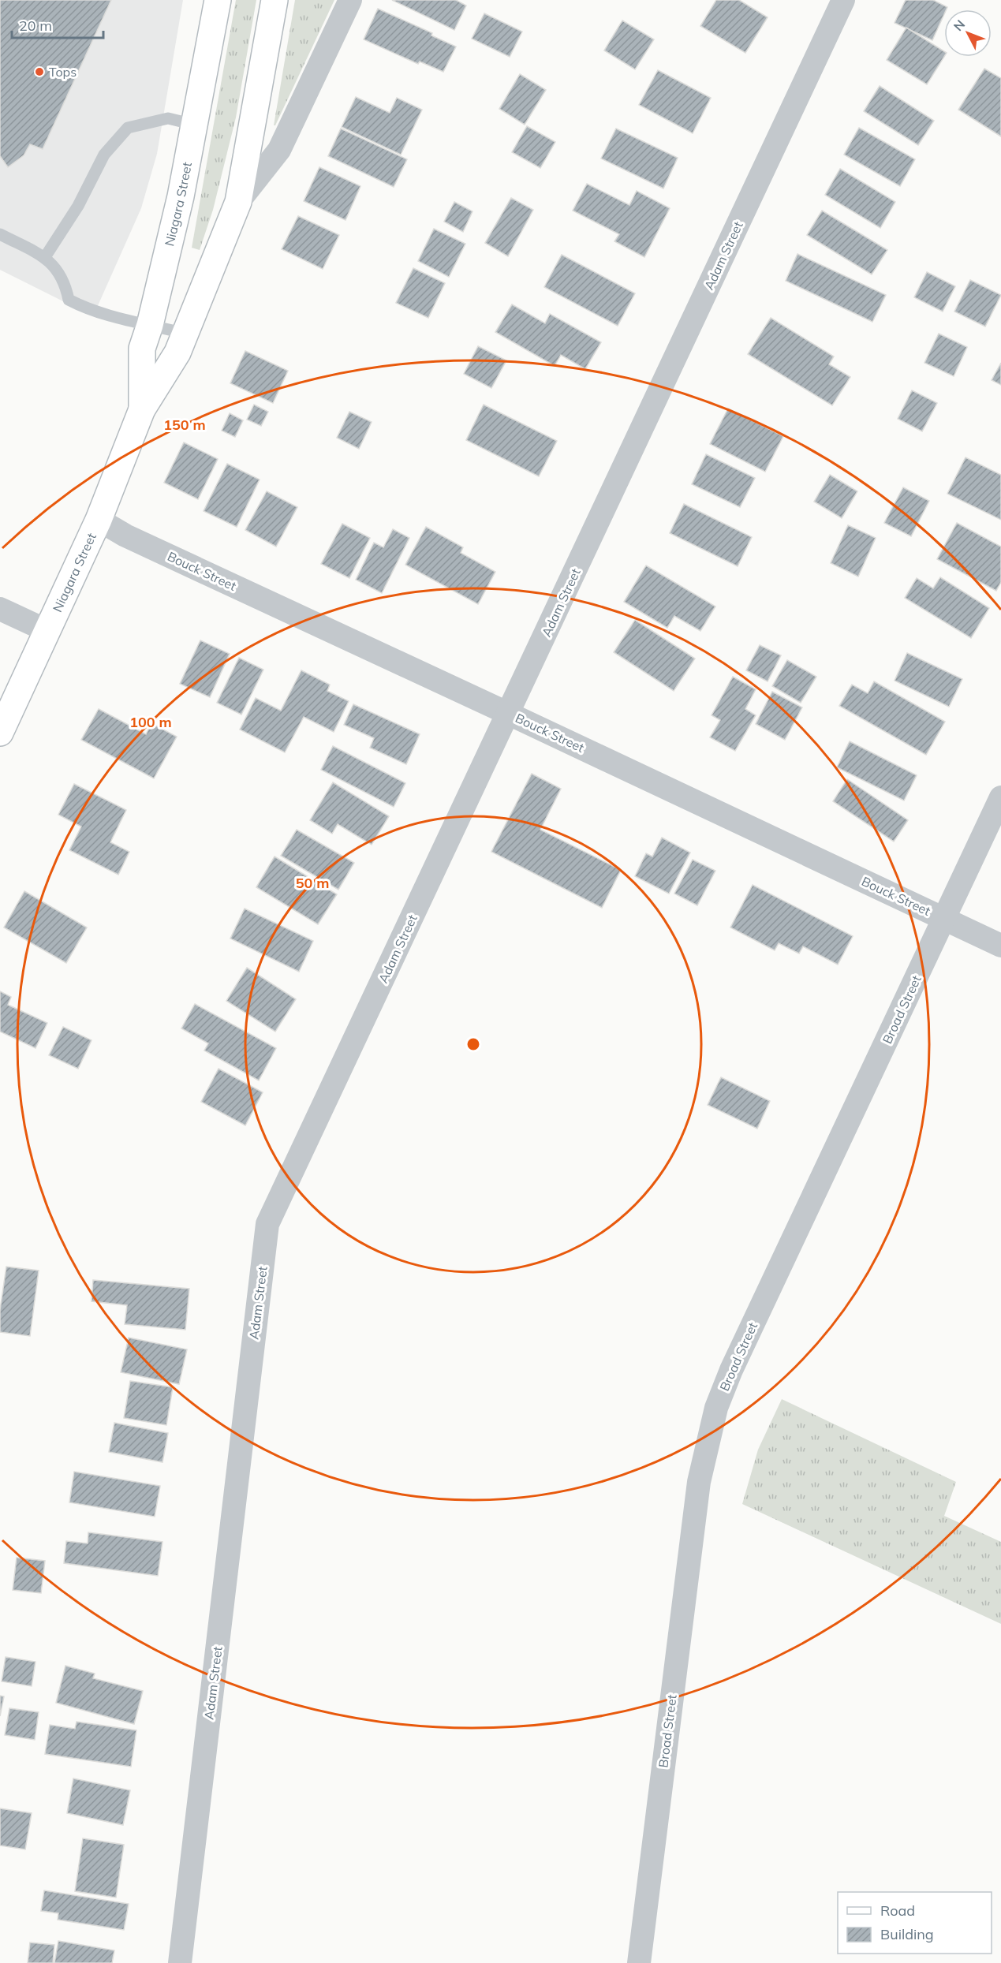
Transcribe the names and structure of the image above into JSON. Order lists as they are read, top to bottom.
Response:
{
  "streets": {
    "main road": ["Niagara Street"],
    "street": ["Adam Street", "Bouck Street", "Broad Street"]
  },
  "crossings": [
    ["Niagara Street", "Bouck Street"],
    ["Adam Street", "Bouck Street"],
    ["Bouck Street", "Broad Street"]
  ],
  "places": ["Tops"],
  "legend": ["Road", "Building"],
  "scale_bar": "20 m",
  "north": "top left",
  "rings": ["150 m", "100 m", "50 m"]
}
